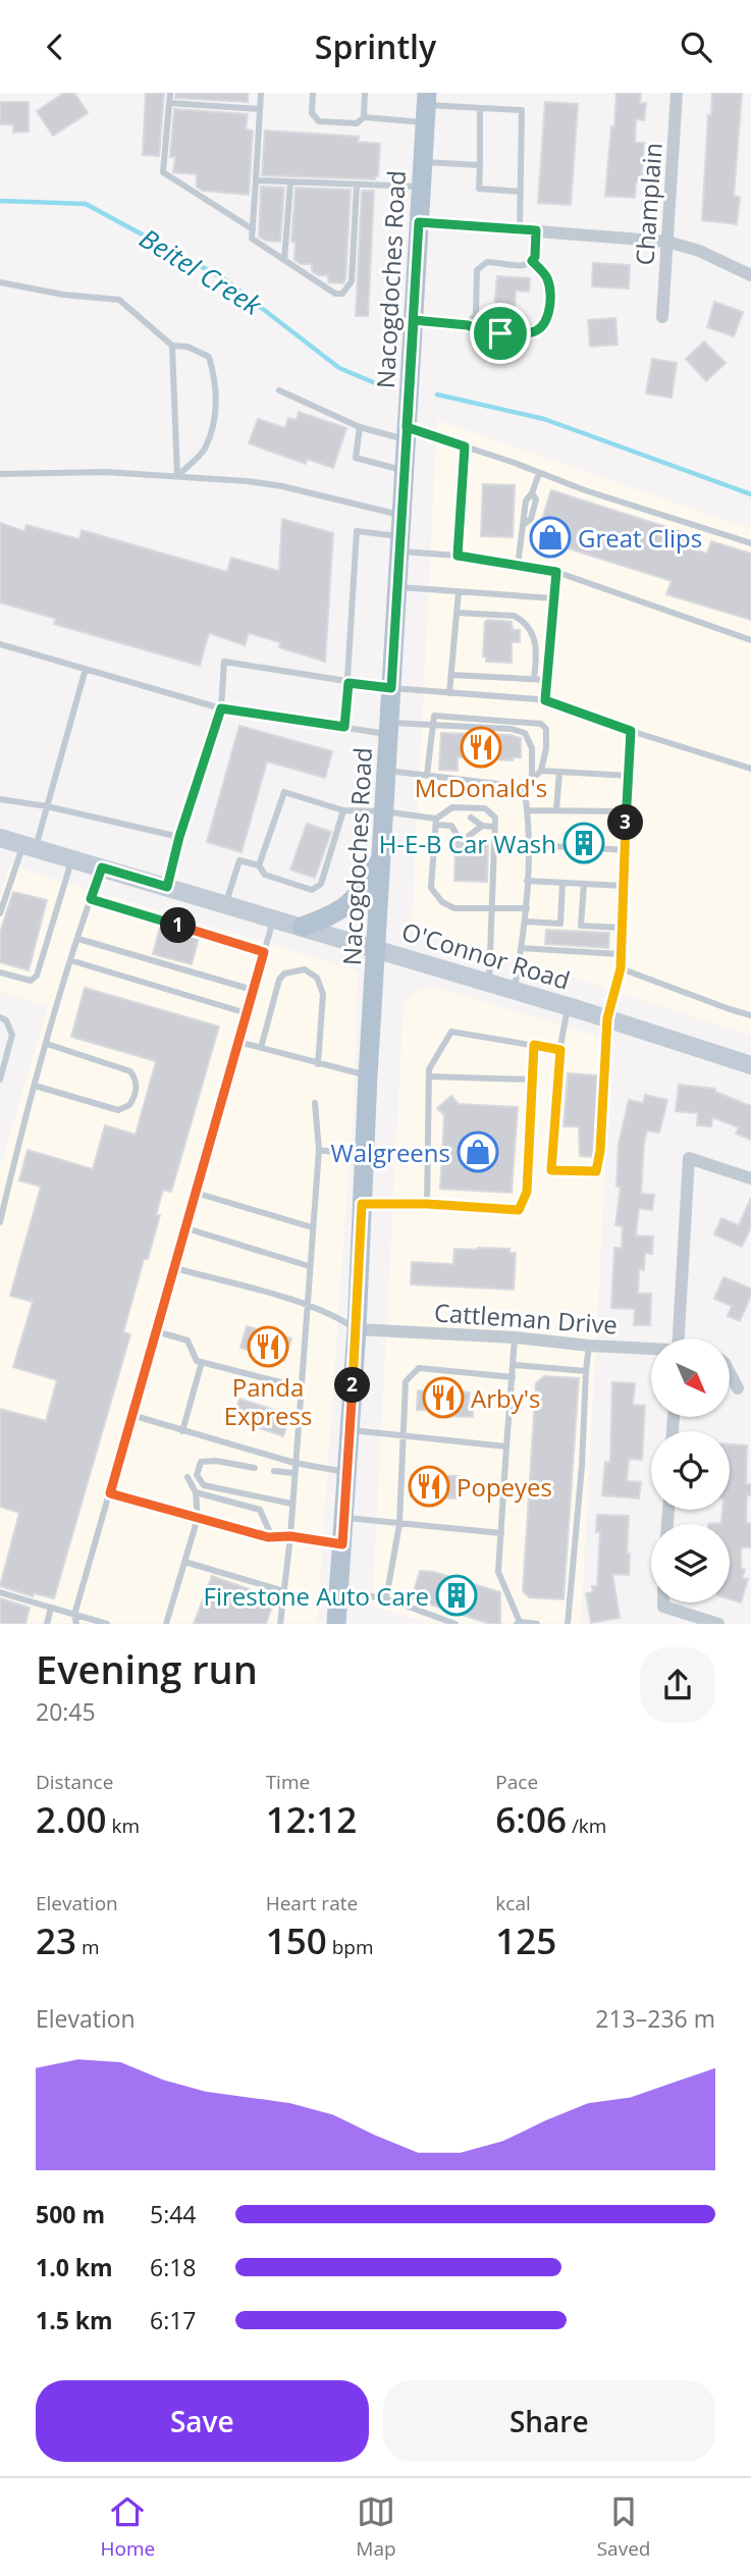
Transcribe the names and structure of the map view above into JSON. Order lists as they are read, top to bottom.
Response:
{
  "streets": {
    "main road": ["Nacogdoches Road", "O'Connor Road"],
    "street": ["Champlain", "Cattleman Drive"]
  },
  "crossings": [
    ["Nacogdoches Road", "O'Connor Road"],
    ["Nacogdoches Road", "Cattleman Drive"]
  ],
  "water": ["Beitel Creek"],
  "places": {
    "shop": ["Great Clips", "Walgreens"],
    "restaurant": [
      "McDonald's",
      "Panda Express",
      "Arby's",
      "Popeyes"
    ],
    "building": ["H-E-B Car Wash", "Firestone Auto Care"]
  },
  "north": "bottom right",
  "page": {
    "header": "Sprintly",
    "pins": ["3", "1", "2"],
    "heading": ["Evening run", "20:45"],
    "stats": [
      ["Distance", "2.00 km"],
      ["Time", "12:12"],
      ["Pace", "6:06 /km"],
      ["Elevation", "23 m"],
      ["Heart rate", "150 bpm"],
      ["kcal", "125"]
    ],
    "chart": ["Elevation", "213–236 m"],
    "list": [
      {
        "name": "500 m",
        "note": "5:44"
      },
      {
        "name": "1.0 km",
        "note": "6:18"
      },
      {
        "name": "1.5 km",
        "note": "6:17"
      }
    ],
    "buttons": ["Save", "Share"],
    "tabs": ["Home", "Map", "Saved"]
  }
}
